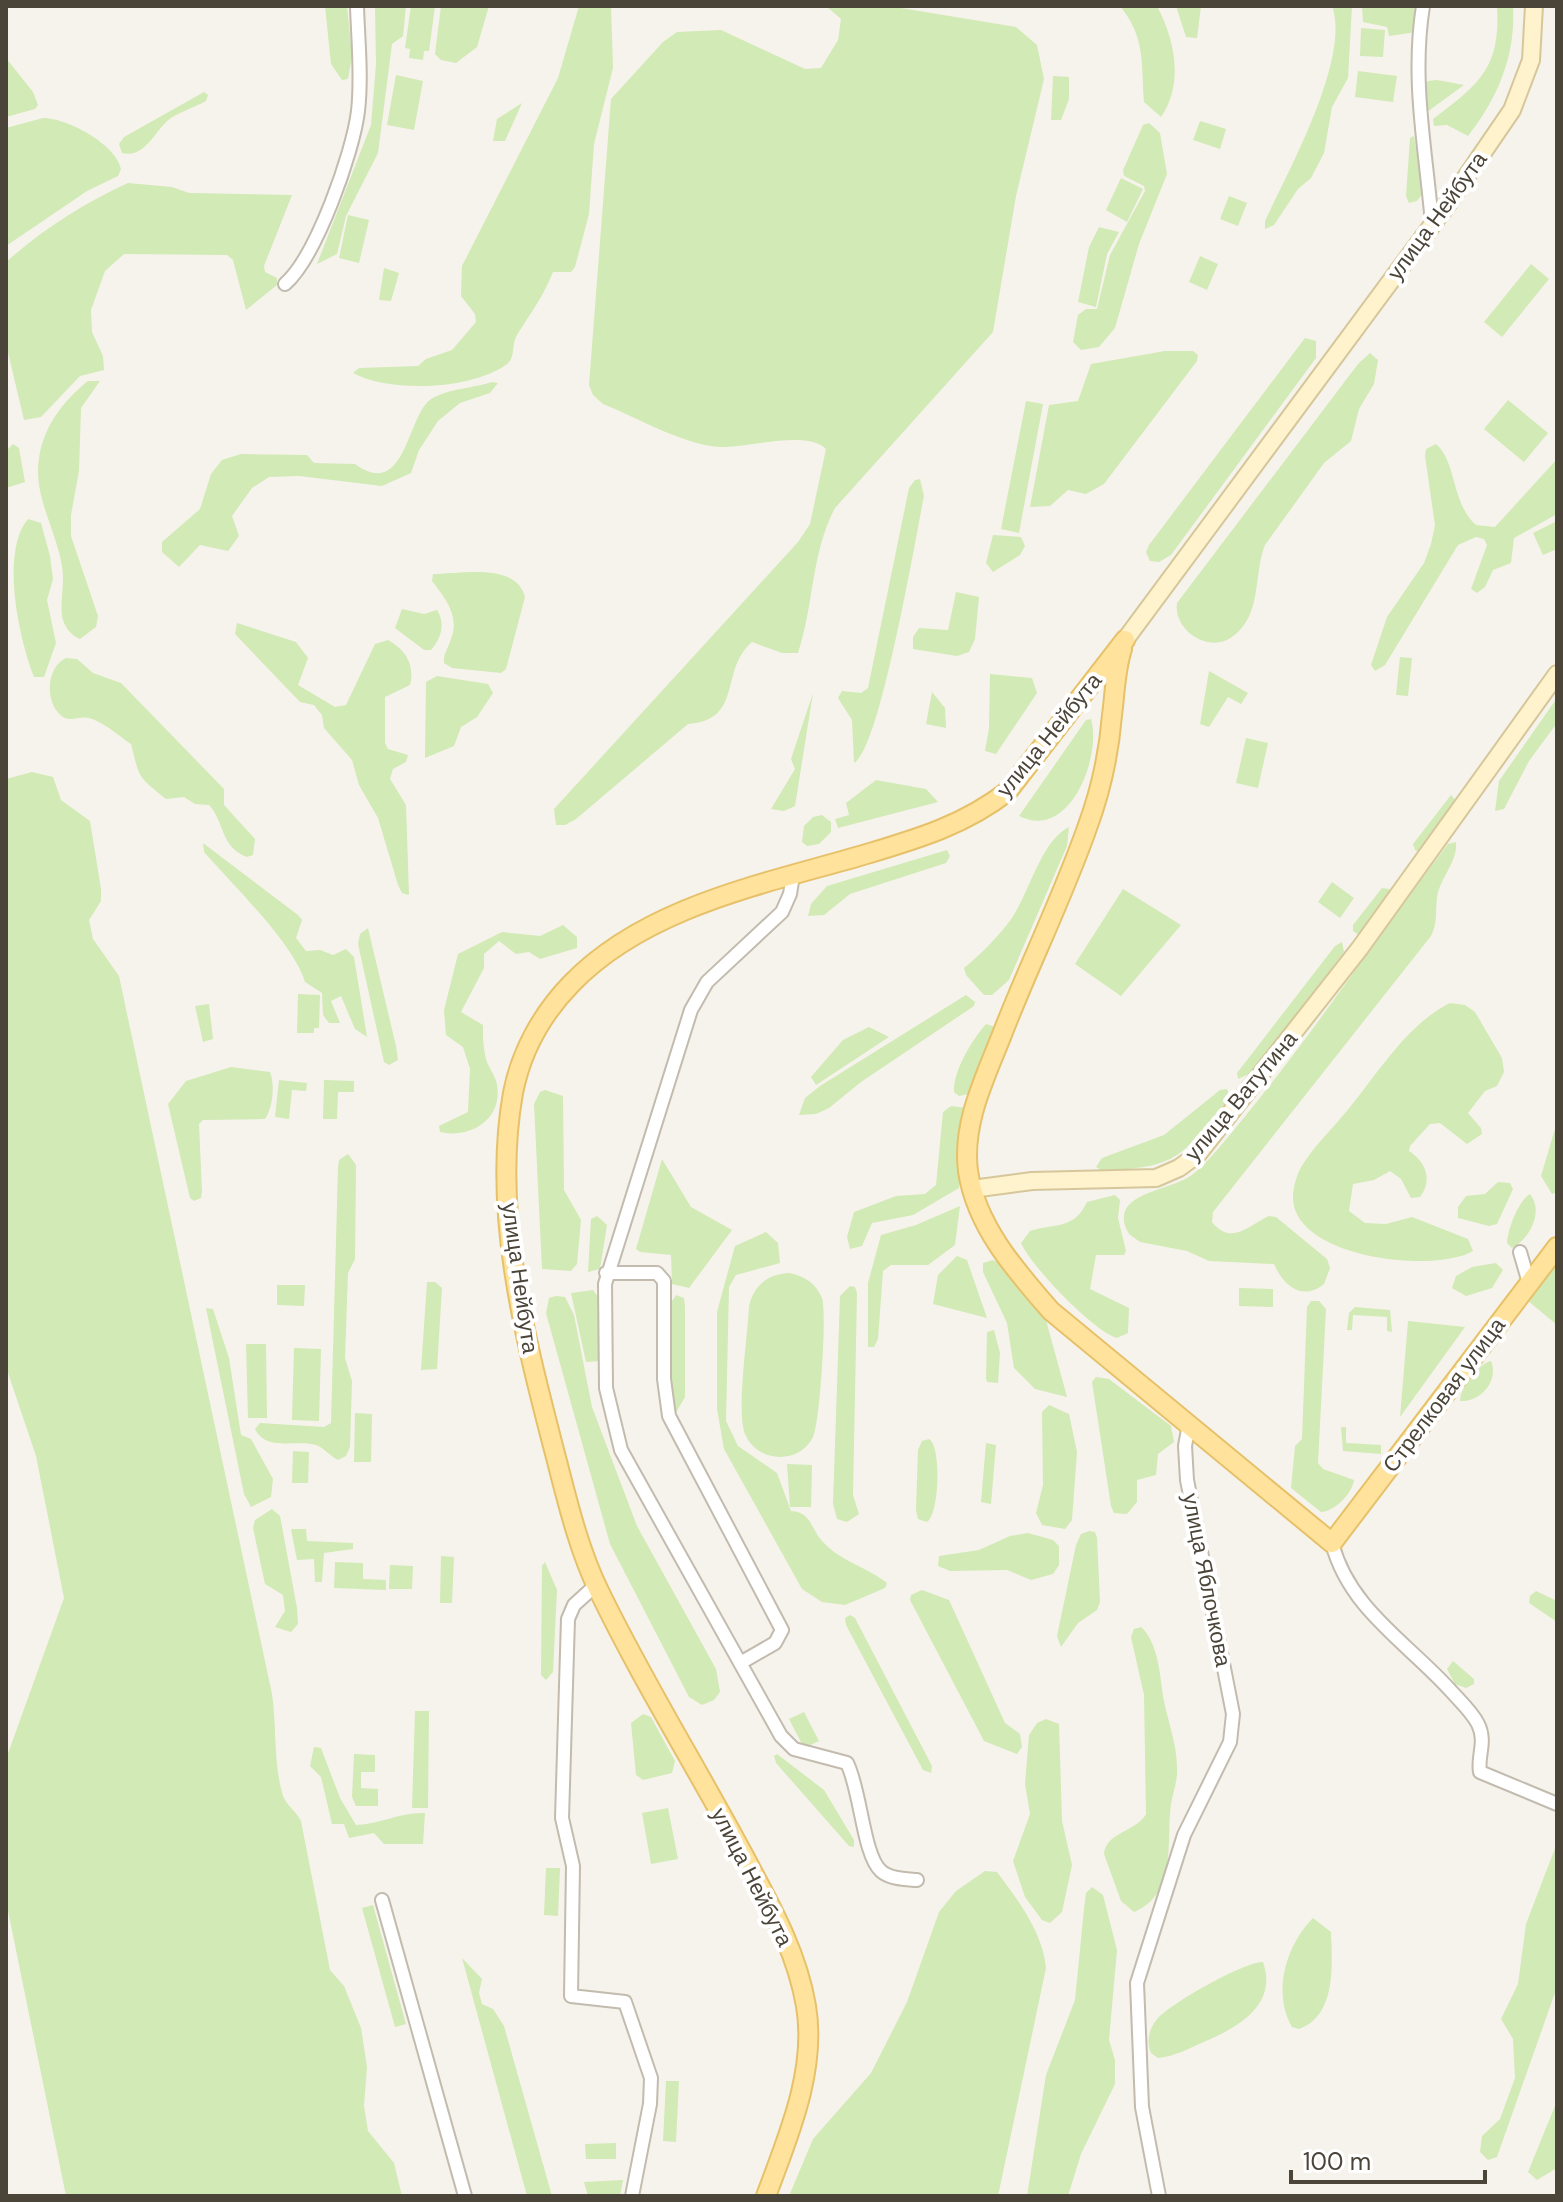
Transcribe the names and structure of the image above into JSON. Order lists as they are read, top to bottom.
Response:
{
  "streets": {
    "main road": ["улица Нейбута", "Стрелковая улица"],
    "street": ["улица Ватутина", "улица Яблочкова"]
  },
  "crossings": [
    ["улица Нейбута", "улица Ватутина"]
  ],
  "scale_bar": "100 m"
}
